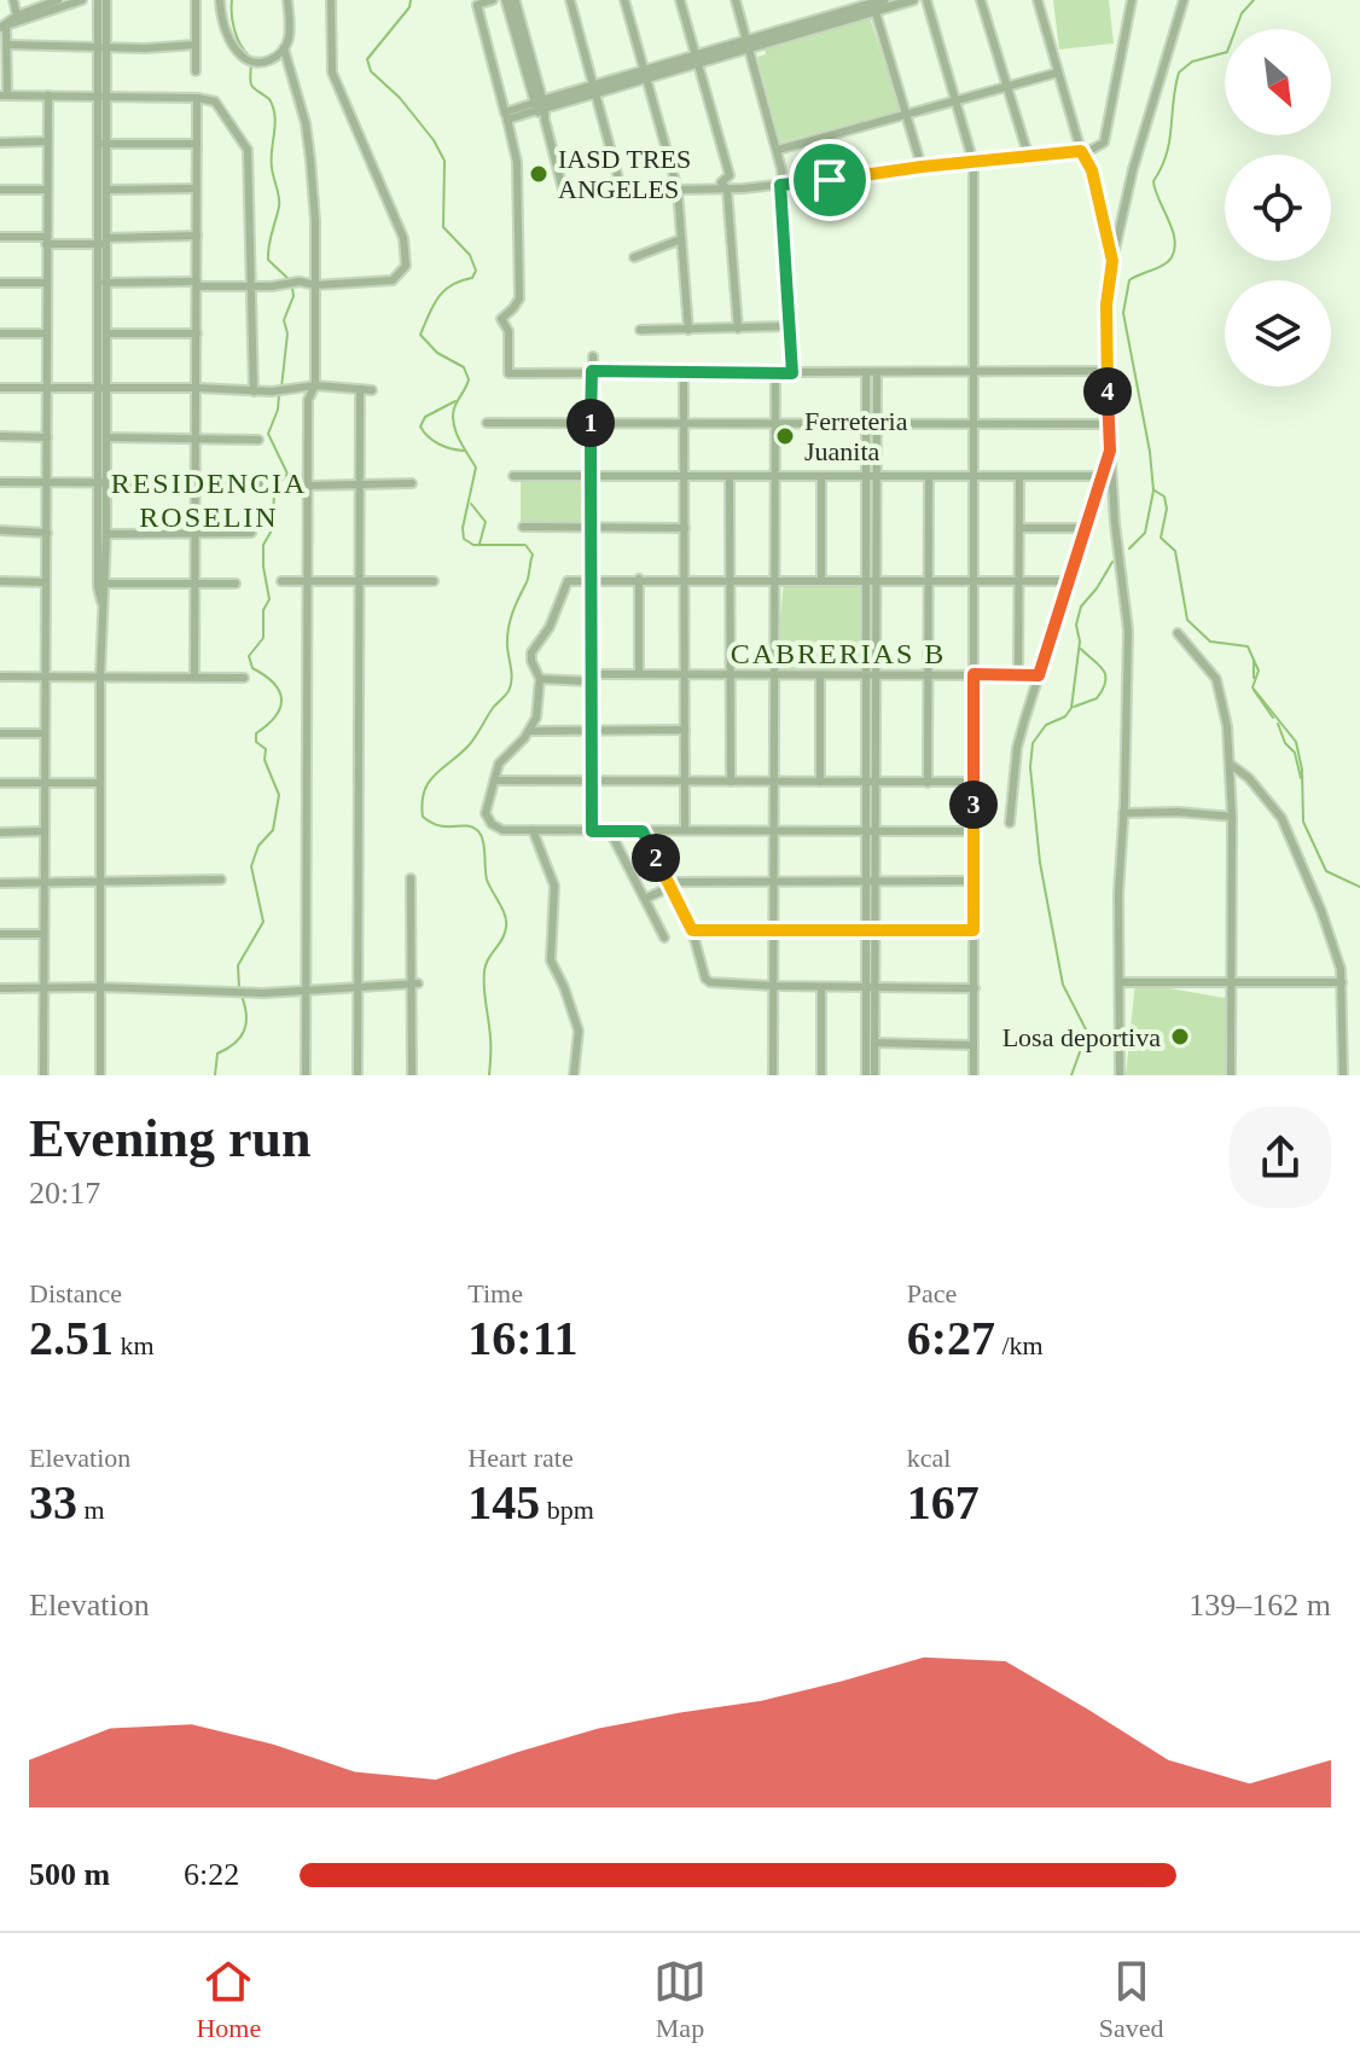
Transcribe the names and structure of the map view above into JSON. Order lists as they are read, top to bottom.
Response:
{
  "districts": ["RESIDENCIA ROSELIN", "CABRERIAS B"],
  "places": ["IASD TRES ANGELES", "Ferreteria Juanita", "Losa deportiva"],
  "north": "bottom right",
  "page": {
    "pins": [
      "4",
      "1",
      "3",
      "2"
    ],
    "heading": ["Evening run", "20:17"],
    "stats": [
      ["Distance", "2.51 km"],
      ["Time", "16:11"],
      ["Pace", "6:27 /km"],
      ["Elevation", "33 m"],
      ["Heart rate", "145 bpm"],
      ["kcal", "167"]
    ],
    "chart": ["Elevation", "139–162 m"],
    "list": [
      {
        "name": "500 m",
        "note": "6:22"
      }
    ],
    "tabs": ["Home", "Map", "Saved"]
  }
}
